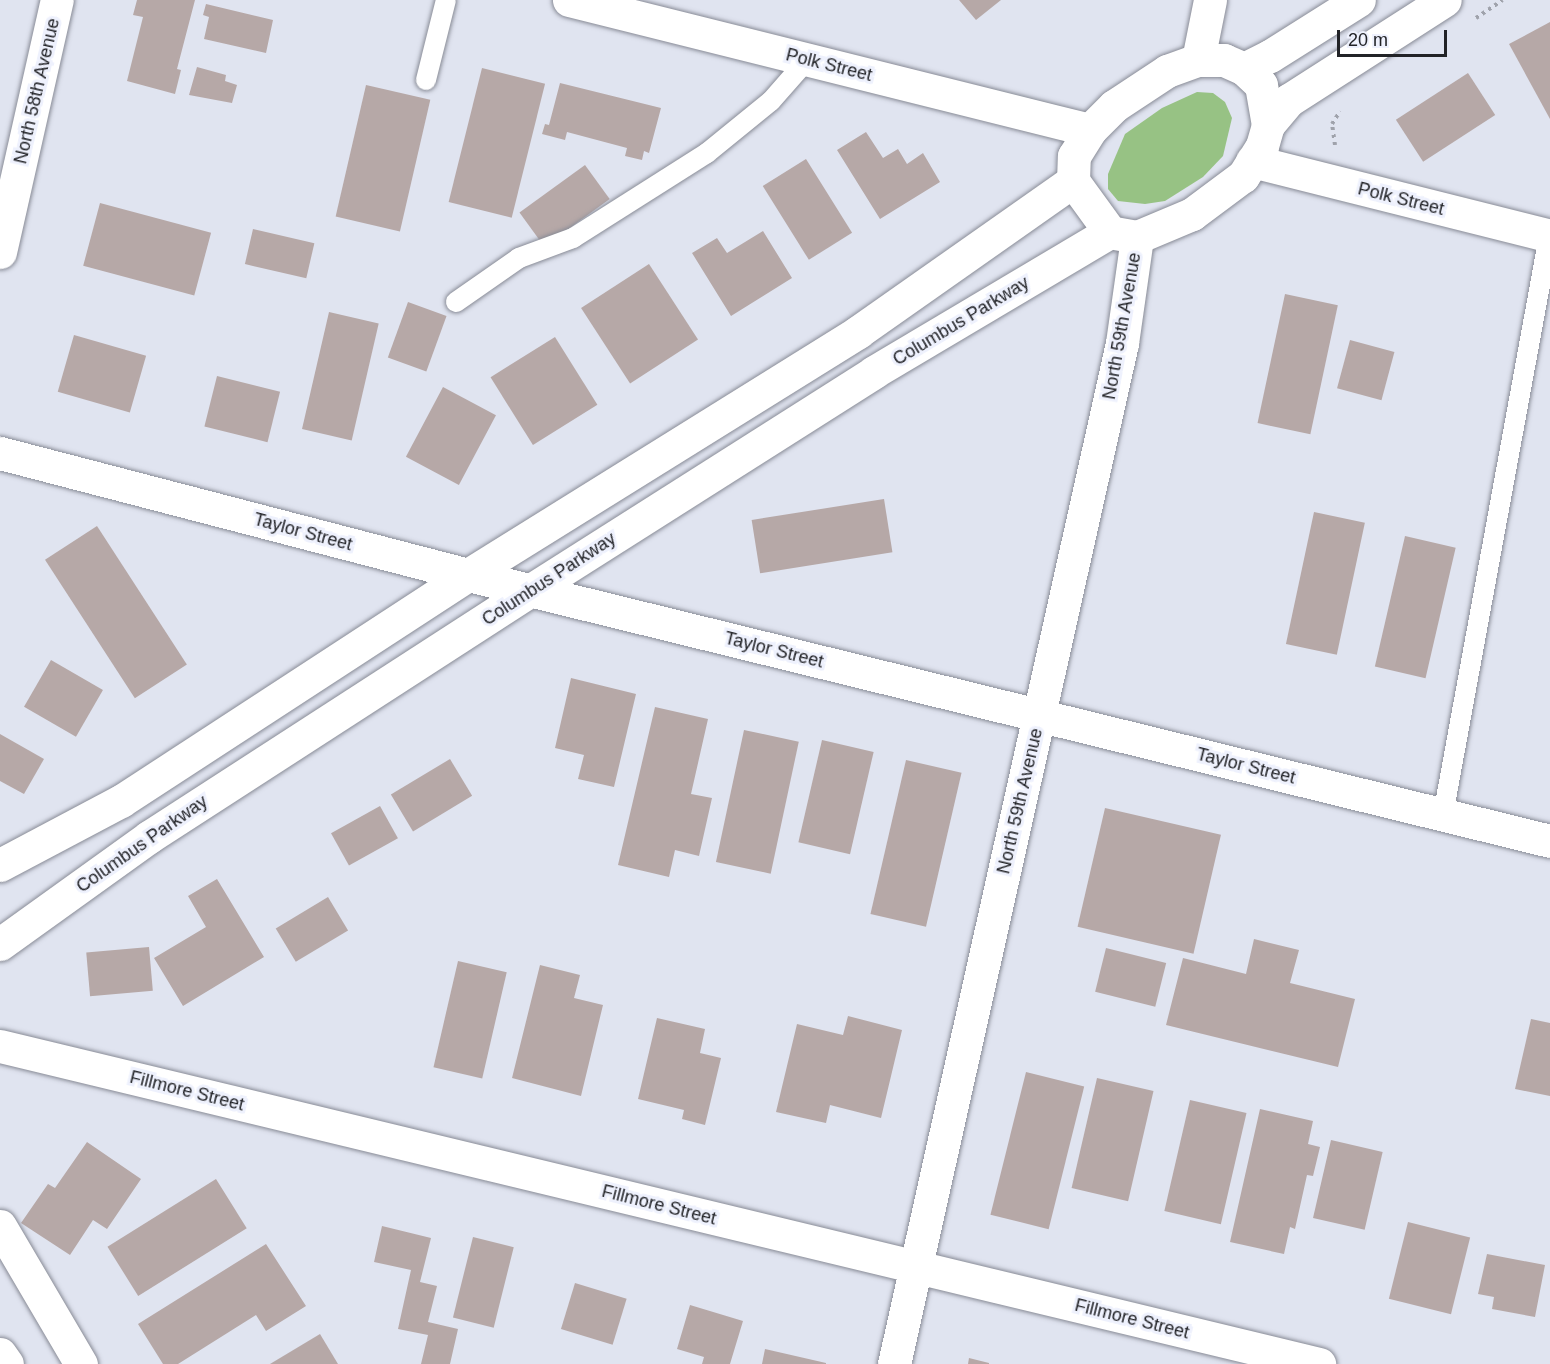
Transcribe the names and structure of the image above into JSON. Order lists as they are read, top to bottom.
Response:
{
  "streets": {
    "street": [
      "Polk Street",
      "North 58th Avenue",
      "Columbus Parkway",
      "North 59th Avenue",
      "Taylor Street",
      "Fillmore Street"
    ]
  },
  "crossings": [
    ["Polk Street", "Columbus Parkway"],
    ["Polk Street", "North 59th Avenue"],
    ["Columbus Parkway", "North 59th Avenue"],
    ["Columbus Parkway", "Taylor Street"],
    ["North 59th Avenue", "Taylor Street"],
    ["North 59th Avenue", "Fillmore Street"]
  ],
  "scale_bar": "20 m"
}
